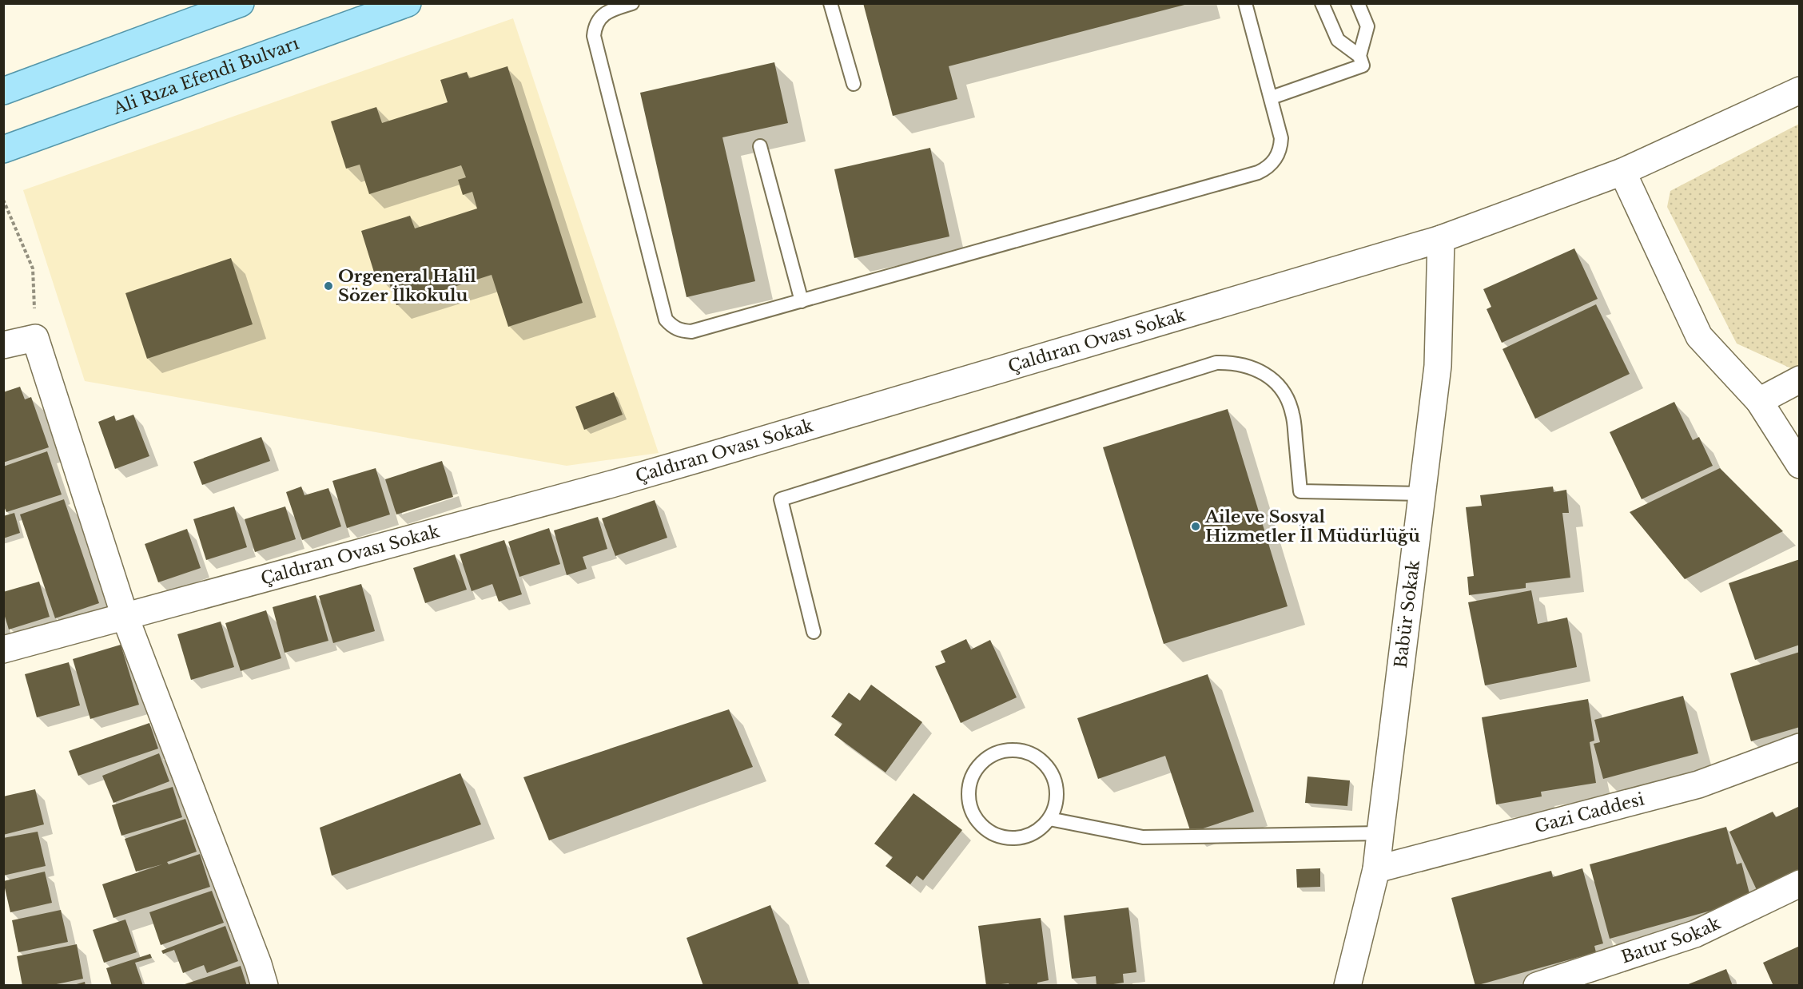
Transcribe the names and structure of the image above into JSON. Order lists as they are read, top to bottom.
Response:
{
  "streets": {
    "main road": ["Ali Rıza Efendi Bulvarı"],
    "street": [
      "Çaldıran Ovası Sokak",
      "Babür Sokak",
      "Gazi Caddesi",
      "Batur Sokak"
    ]
  },
  "crossings": [
    ["Çaldıran Ovası Sokak", "Babür Sokak"],
    ["Babür Sokak", "Gazi Caddesi"]
  ],
  "places": ["Orgeneral Halil Sözer İlkokulu", "Aile ve Sosyal Hizmetler İl Müdürlüğü"]
}
